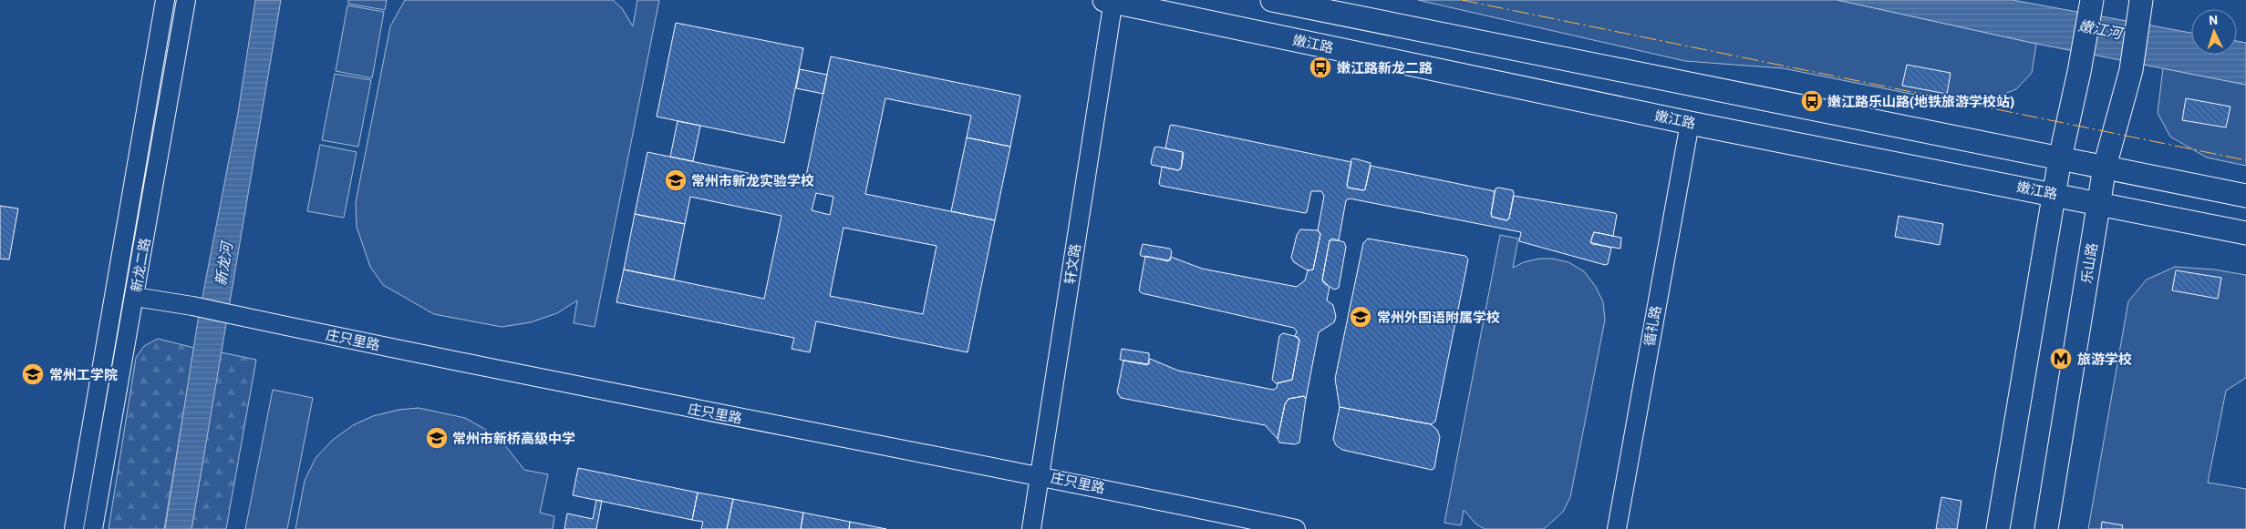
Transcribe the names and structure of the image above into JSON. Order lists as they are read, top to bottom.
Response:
{
  "streets": {
    "main road": ["嫩江路", "乐山路"],
    "street": [
      "轩文路",
      "新龙二路",
      "循礼路",
      "庄只里路"
    ]
  },
  "crossings": [
    ["嫩江路", "乐山路"],
    ["嫩江路", "轩文路"],
    ["嫩江路", "循礼路"],
    ["轩文路", "庄只里路"],
    ["新龙二路", "庄只里路"]
  ],
  "water": ["嫩江河", "新龙河"],
  "places": {
    "bus stop": ["嫩江路新龙二路", "嫩江路乐山路(地铁旅游学校站)"],
    "school or university": [
      "常州市新龙实验学校",
      "常州外国语附属学校",
      "常州工学院",
      "常州市新桥高级中学"
    ],
    "metro station": ["旅游学校"]
  },
  "north": "top"
}
